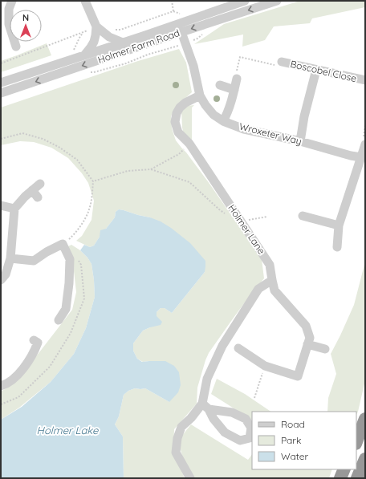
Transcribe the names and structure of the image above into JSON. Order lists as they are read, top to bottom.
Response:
{
  "streets": {
    "street": [
      "Holmer Farm Road",
      "Boscobel Close",
      "Wroxeter Way",
      "Holmer Lane"
    ]
  },
  "crossings": [
    ["Holmer Farm Road", "Wroxeter Way"],
    ["Wroxeter Way", "Holmer Lane"]
  ],
  "water": ["Holmer Lake"],
  "legend": ["Road", "Park", "Water"],
  "north": "top"
}
